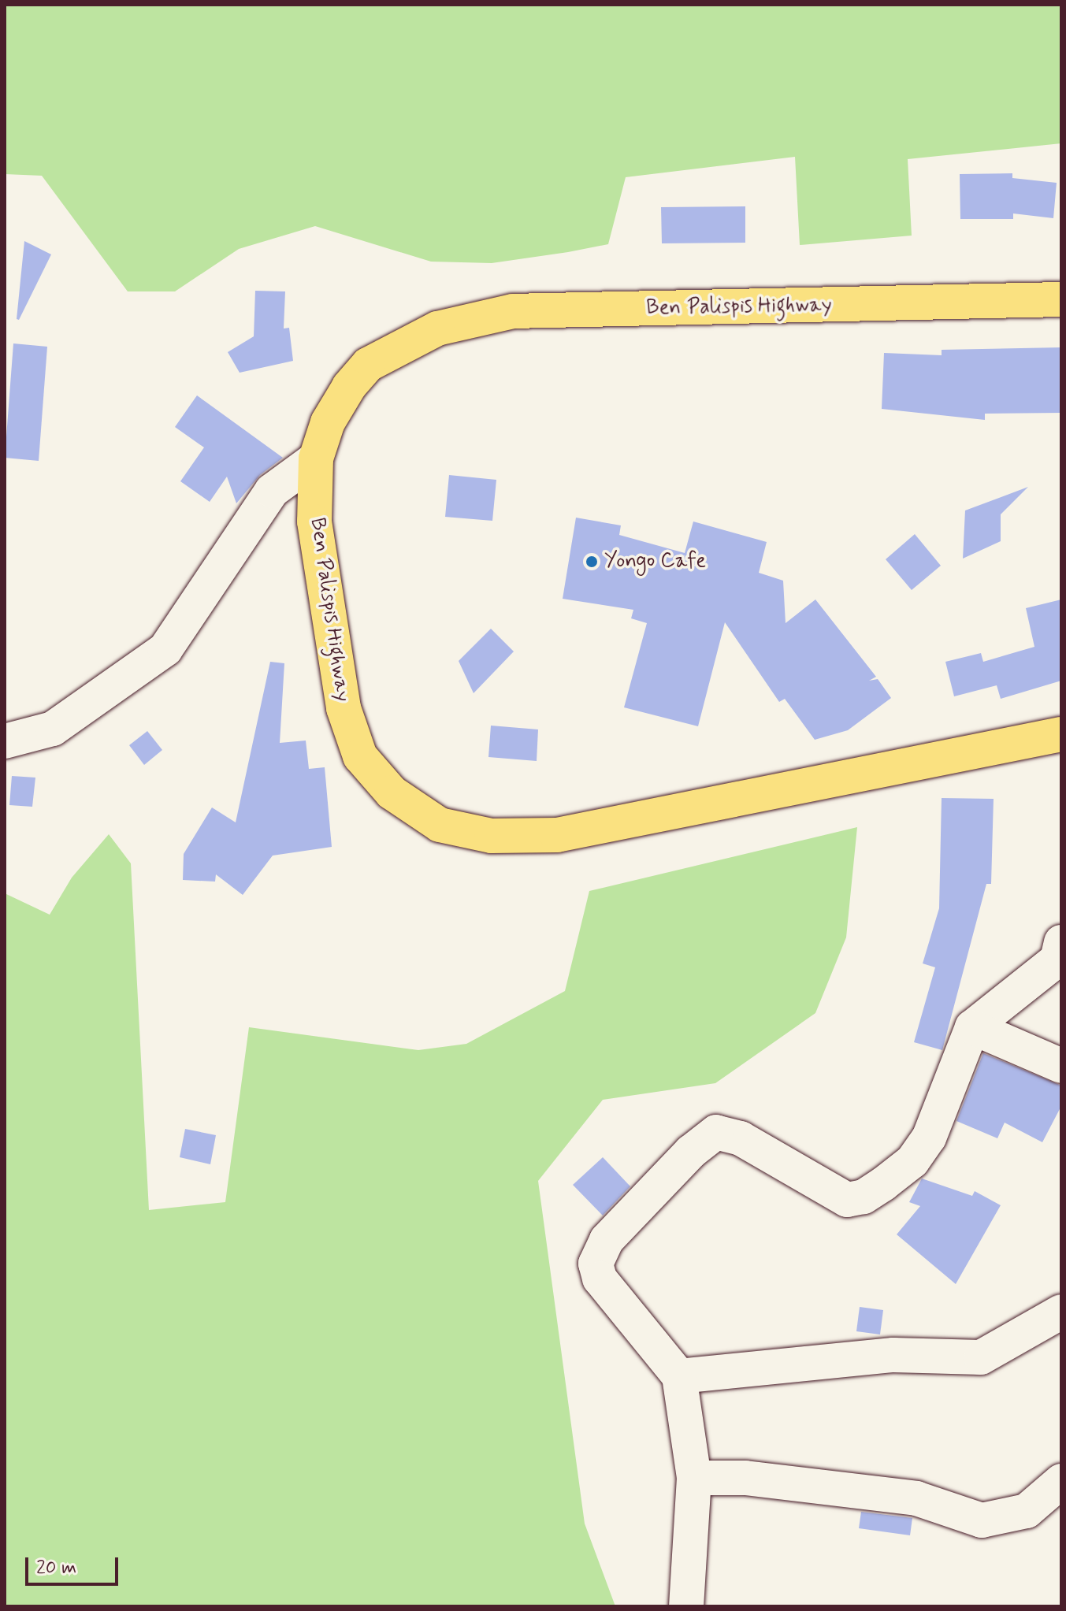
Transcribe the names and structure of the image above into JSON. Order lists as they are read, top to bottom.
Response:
{
  "streets": {
    "main road": ["Ben Palispis Highway"]
  },
  "places": ["Yongo Cafe"],
  "scale_bar": "20 m"
}
